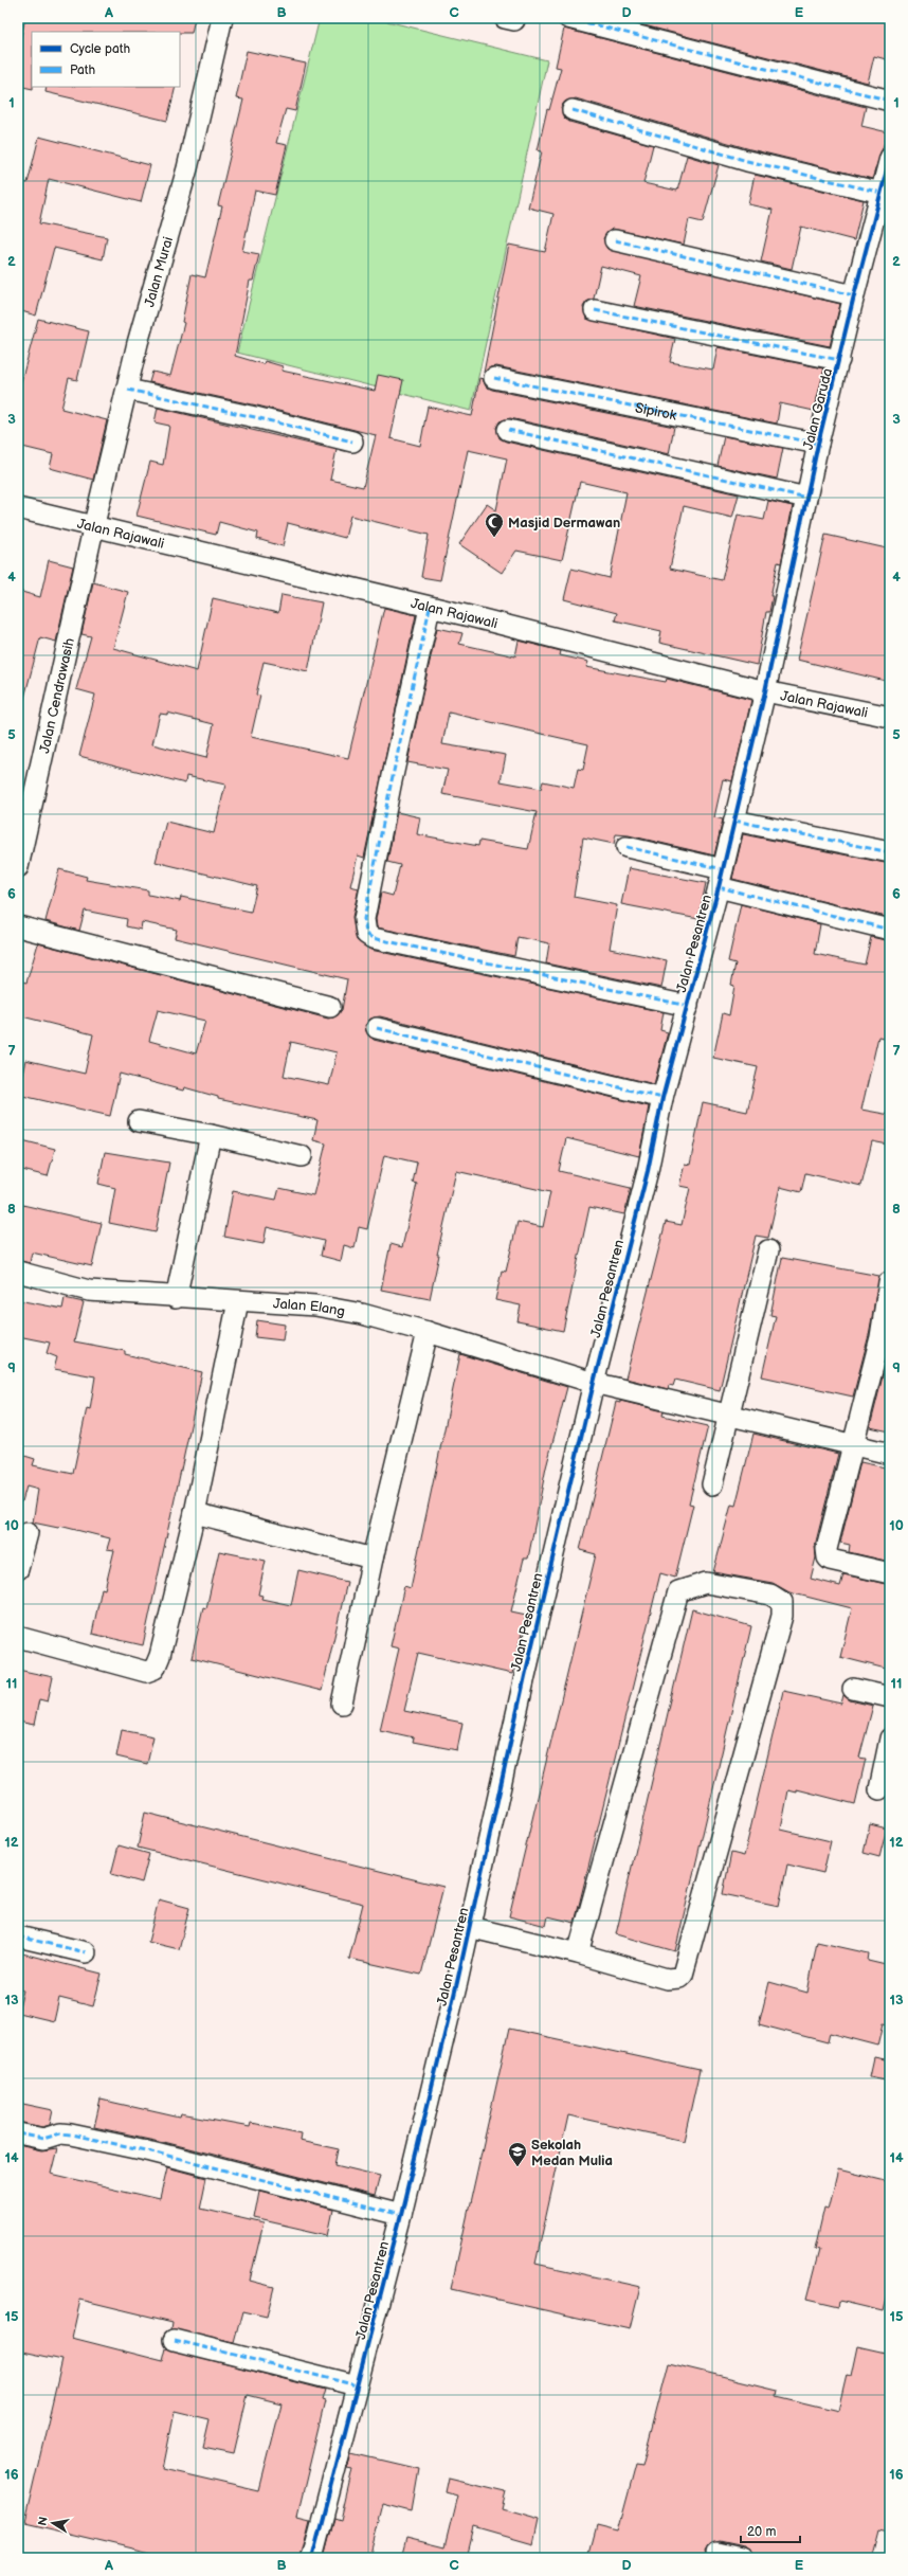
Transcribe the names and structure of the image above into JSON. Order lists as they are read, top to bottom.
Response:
{
  "streets": {
    "street": [
      "Jalan Murai",
      "Jalan Garuda",
      "Sipirok",
      "Jalan Rajawali",
      "Jalan Cendrawasih",
      "Jalan Pesantren",
      "Jalan Elang"
    ]
  },
  "crossings": [
    ["Jalan Murai", "Jalan Rajawali"],
    ["Jalan Murai", "Jalan Cendrawasih"],
    ["Jalan Garuda", "Sipirok"],
    ["Jalan Garuda", "Jalan Rajawali"],
    ["Jalan Garuda", "Jalan Pesantren"],
    ["Jalan Rajawali", "Jalan Cendrawasih"],
    ["Jalan Rajawali", "Jalan Pesantren"],
    ["Jalan Pesantren", "Jalan Elang"]
  ],
  "places": {
    "mosque": ["Masjid Dermawan"],
    "school or university": ["Sekolah Medan Mulia"]
  },
  "legend": ["Cycle path", "Path"],
  "scale_bar": "20 m",
  "north": "left",
  "grid": {
    "columns": [
      "A",
      "B",
      "C",
      "D",
      "E"
    ],
    "rows": [
      "1",
      "2",
      "3",
      "4",
      "5",
      "6",
      "7",
      "8",
      "9",
      "10",
      "11",
      "12",
      "13",
      "14",
      "15",
      "16"
    ]
  }
}
